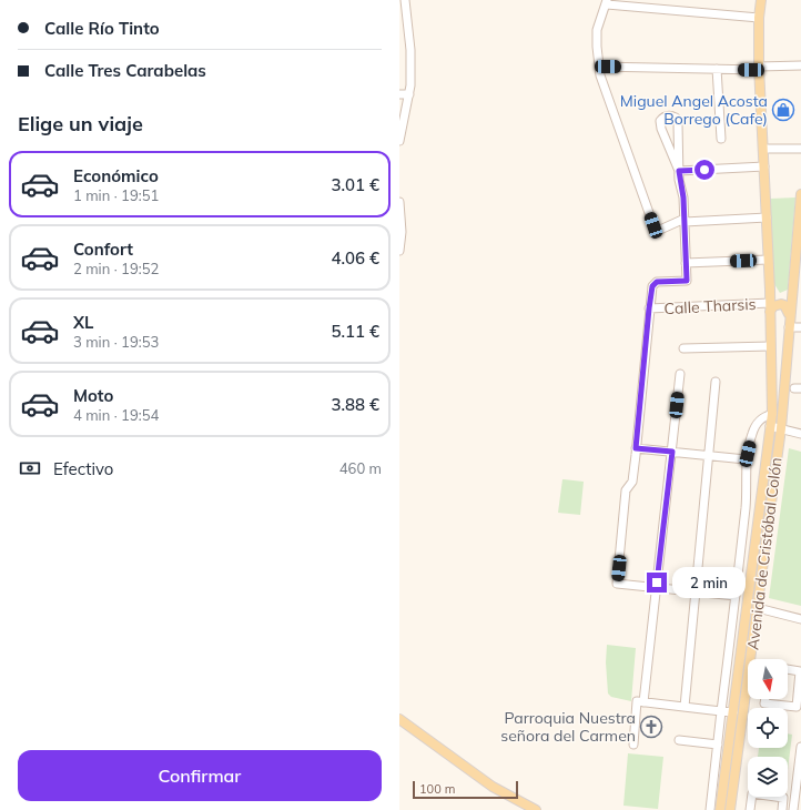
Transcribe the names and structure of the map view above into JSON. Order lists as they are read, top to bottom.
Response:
{
  "streets": {
    "main road": ["Avenida de Cristóbal Colón"],
    "street": ["Calle Tharsis"]
  },
  "crossings": [
    ["Calle Tharsis", "Avenida de Cristóbal Colón"]
  ],
  "places": {
    "shop": ["Miguel Angel Acosta Borrego (Cafe)"],
    "church": ["Parroquia Nuestra señora del Carmen"]
  },
  "scale_bar": "100 m",
  "north": "bottom",
  "page": {
    "banner": ["Calle Río Tinto", "Calle Tres Carabelas"],
    "heading": "Elige un viaje",
    "list": [
      {
        "name": "Económico",
        "note": "1 min · 19:51",
        "value": "3.01 €"
      },
      {
        "name": "Confort",
        "note": "2 min · 19:52",
        "value": "4.06 €"
      },
      {
        "name": "XL",
        "note": "3 min · 19:53",
        "value": "5.11 €"
      },
      {
        "name": "Moto",
        "note": "4 min · 19:54",
        "value": "3.88 €"
      }
    ],
    "pay": ["Efectivo", "460 m"],
    "bubble": "2 min",
    "buttons": "Confirmar",
    "scale": "100 m"
  }
}
